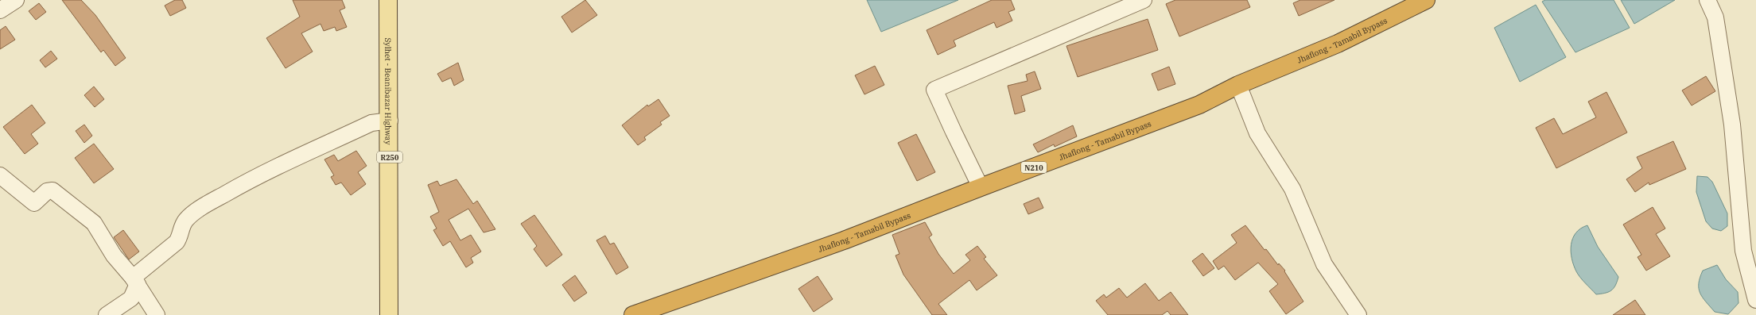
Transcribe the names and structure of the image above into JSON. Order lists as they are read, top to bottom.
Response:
{
  "streets": {
    "highway": ["Jhaflong - Tamabil Bypass", "N210"],
    "main road": ["Sylhet - Beanibazar Highway", "R250"]
  }
}
